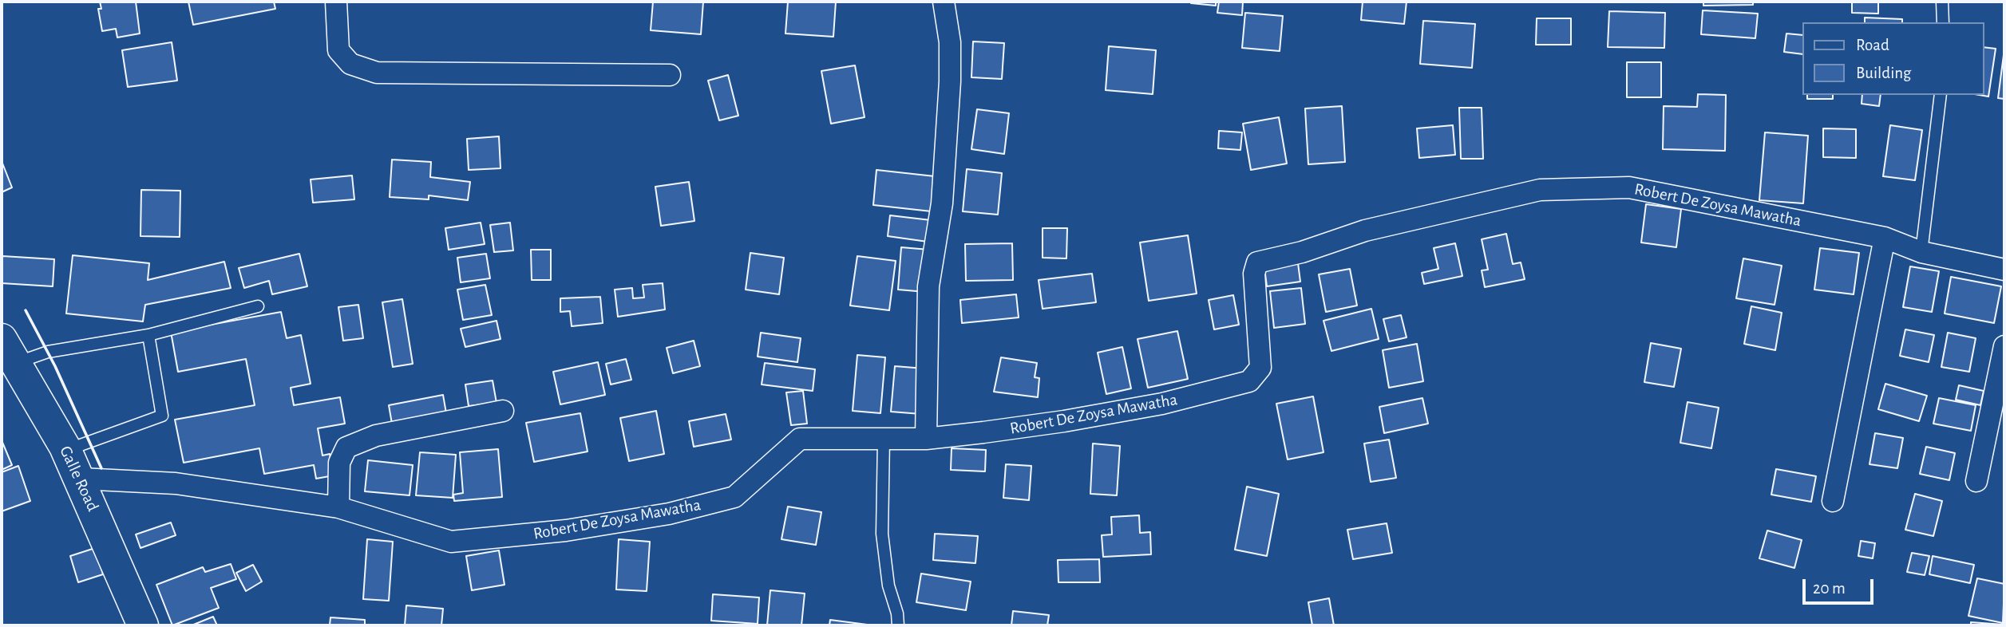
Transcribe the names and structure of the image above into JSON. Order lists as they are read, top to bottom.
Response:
{
  "streets": {
    "highway": ["Galle Road"],
    "street": ["Robert De Zoysa Mawatha"]
  },
  "crossings": [
    ["Robert De Zoysa Mawatha", "Galle Road"]
  ],
  "legend": ["Road", "Building"],
  "scale_bar": "20 m"
}
